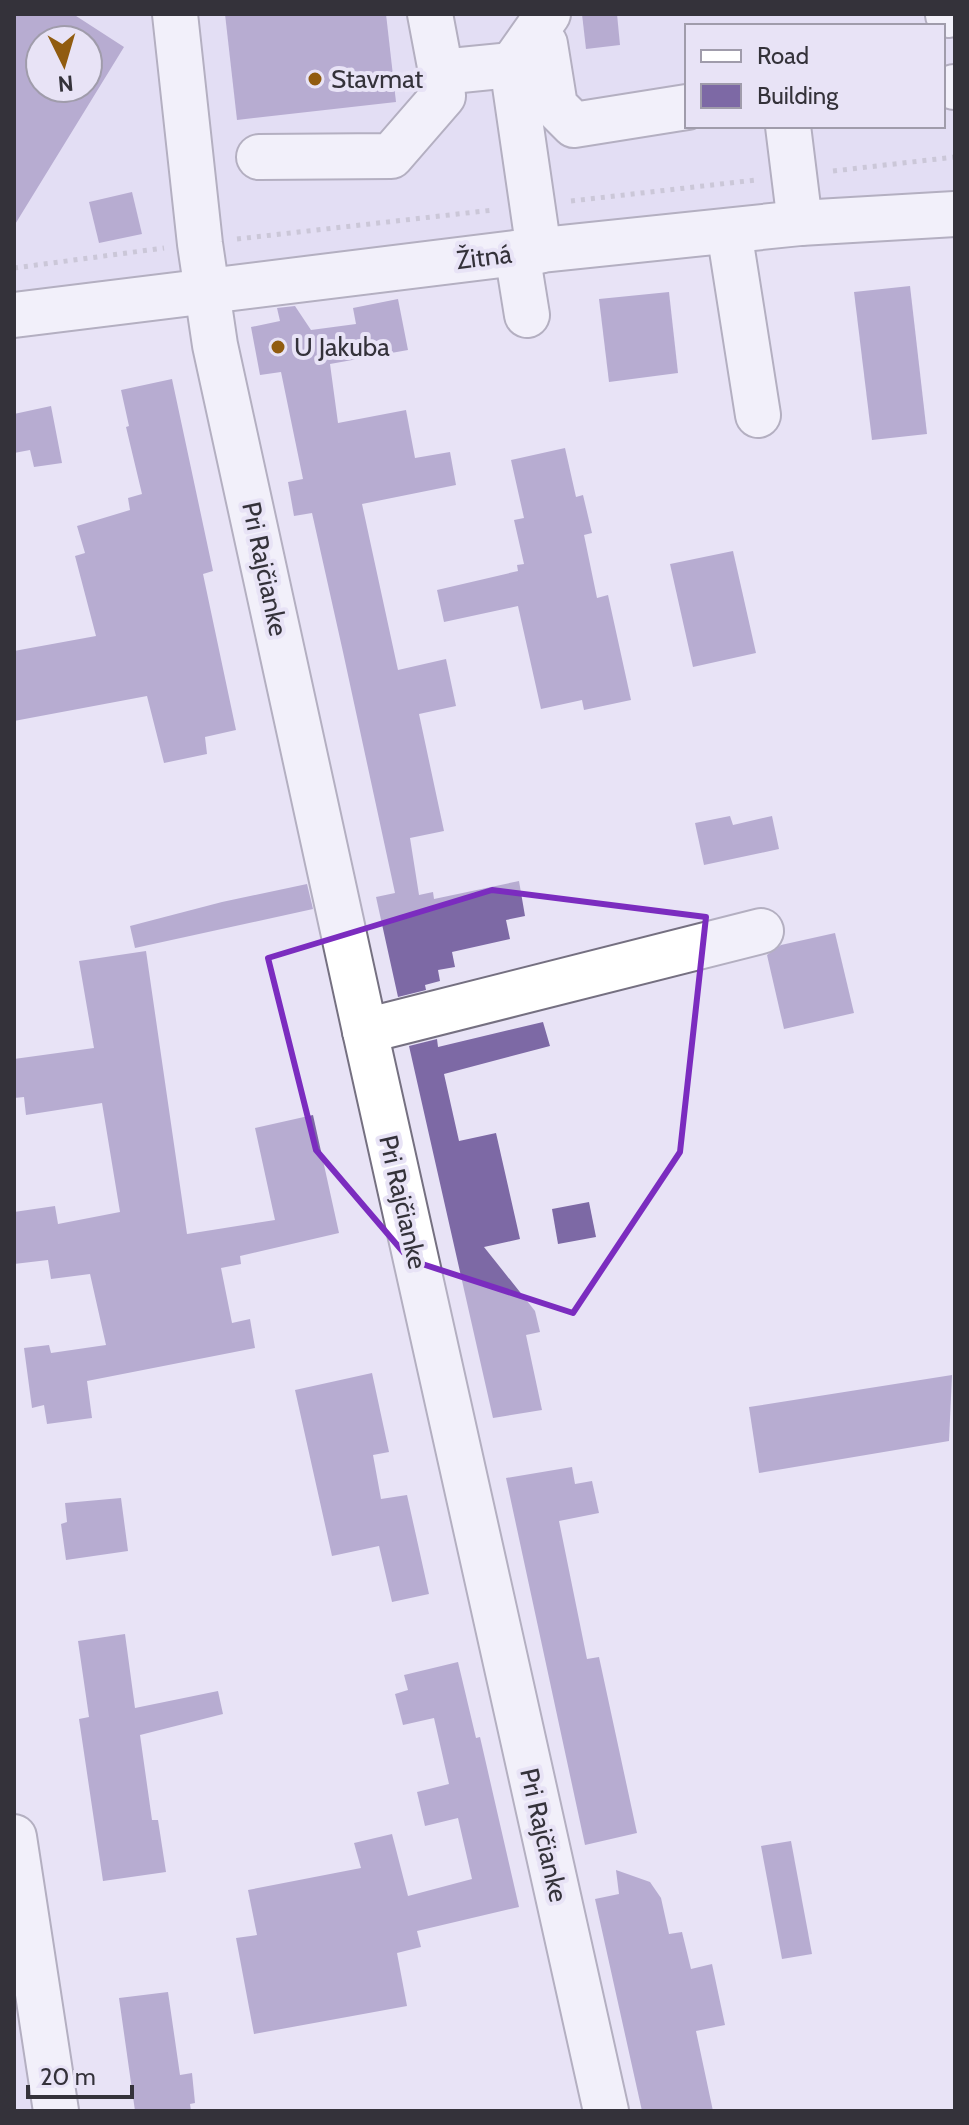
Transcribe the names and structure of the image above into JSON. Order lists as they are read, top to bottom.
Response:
{
  "streets": {
    "street": ["Žitná", "Pri Rajčianke"]
  },
  "crossings": [
    ["Žitná", "Pri Rajčianke"]
  ],
  "places": ["Stavmat", "U Jakuba"],
  "legend": ["Road", "Building"],
  "scale_bar": "20 m",
  "north": "bottom"
}
